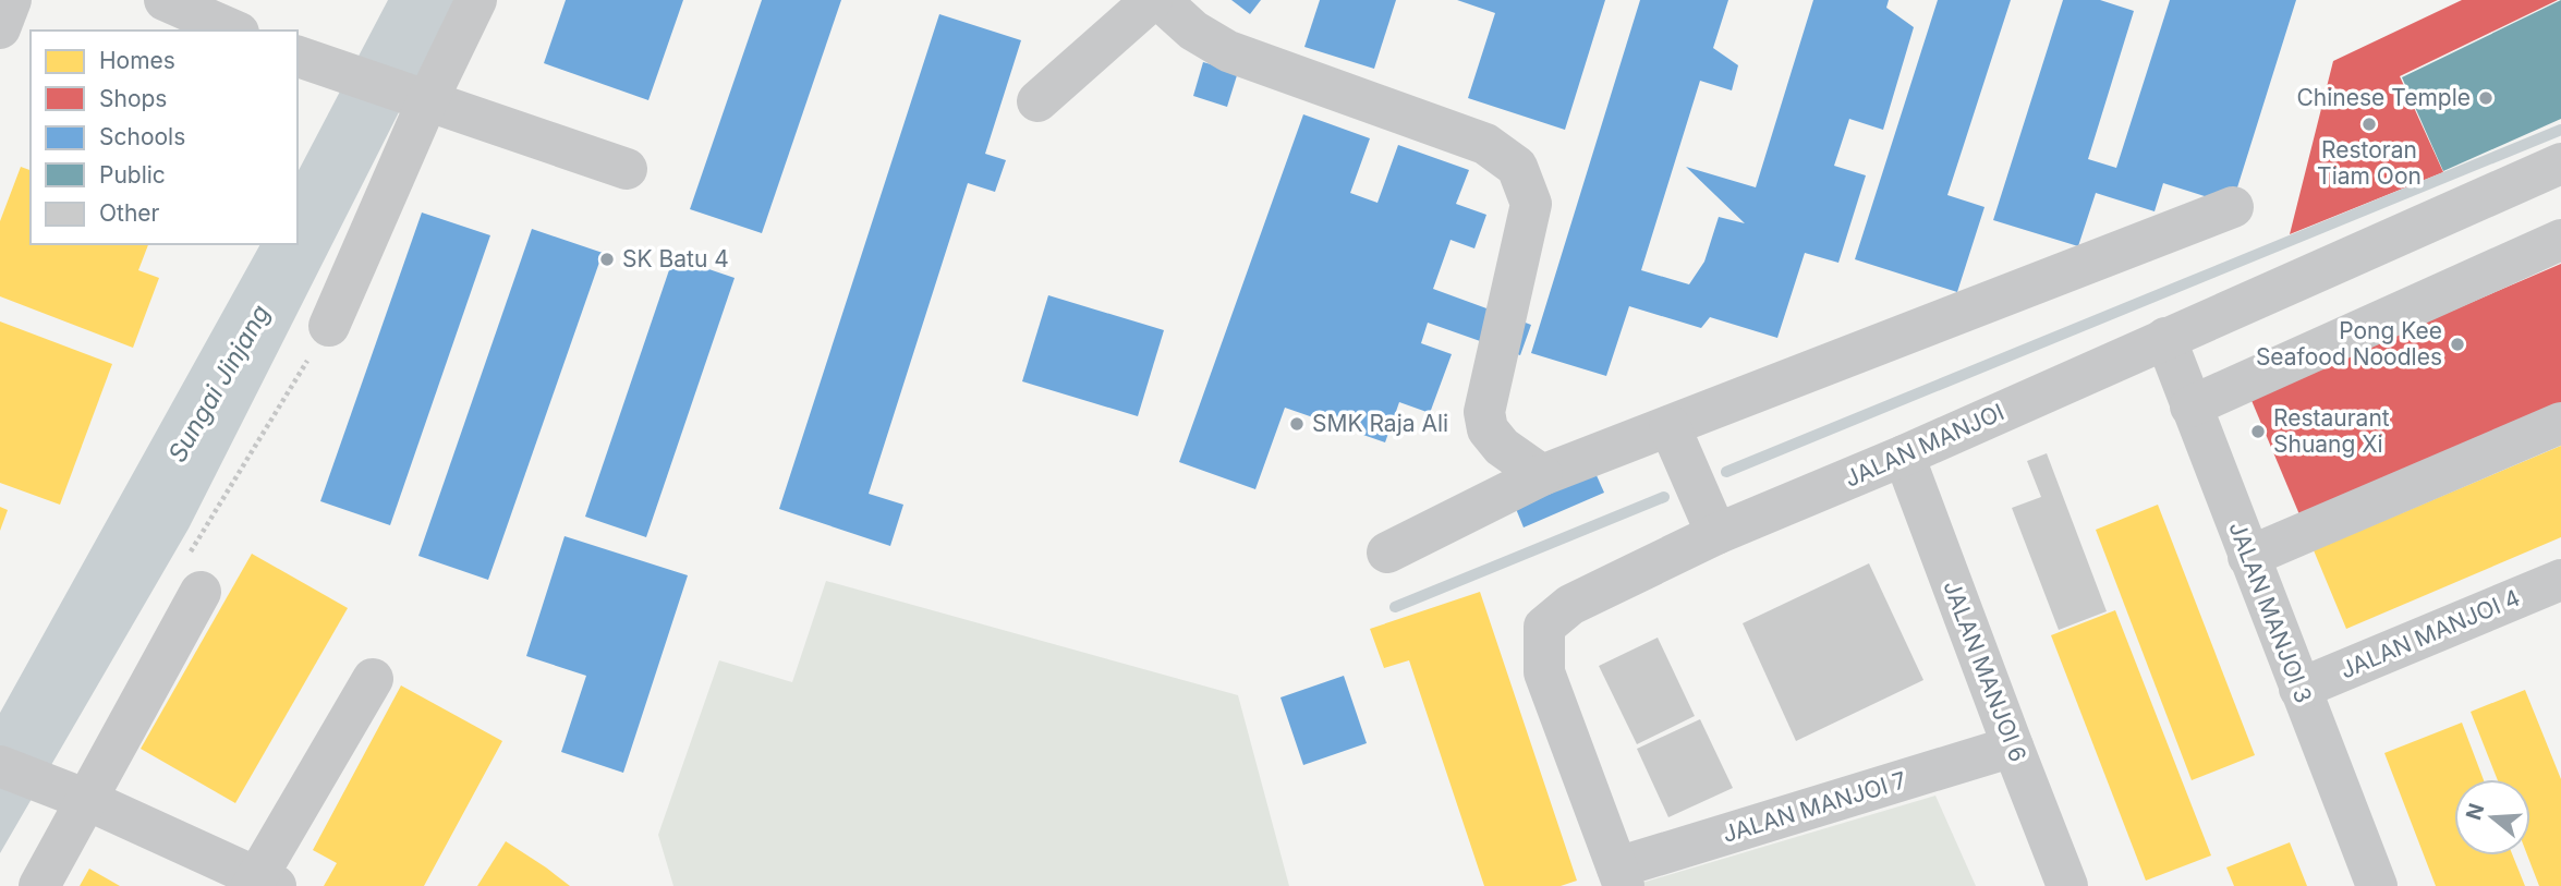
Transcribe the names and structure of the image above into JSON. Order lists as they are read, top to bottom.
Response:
{
  "streets": {
    "street": [
      "JALAN MANJOI",
      "JALAN MANJOI 3",
      "JALAN MANJOI 4",
      "JALAN MANJOI 6",
      "JALAN MANJOI 7"
    ]
  },
  "crossings": [
    ["JALAN MANJOI", "JALAN MANJOI 3"],
    ["JALAN MANJOI", "JALAN MANJOI 6"],
    ["JALAN MANJOI", "JALAN MANJOI 7"],
    ["JALAN MANJOI 3", "JALAN MANJOI 4"],
    ["JALAN MANJOI 6", "JALAN MANJOI 7"]
  ],
  "water": ["Sungai Jinjang"],
  "places": [
    "Chinese Temple",
    "Restoran Tiam Oon",
    "SK Batu 4",
    "Pong Kee Seafood Noodles",
    "SMK Raja Ali",
    "Restaurant Shuang Xi"
  ],
  "legend": [
    "Homes",
    "Shops",
    "Schools",
    "Public",
    "Other"
  ],
  "north": "left"
}
